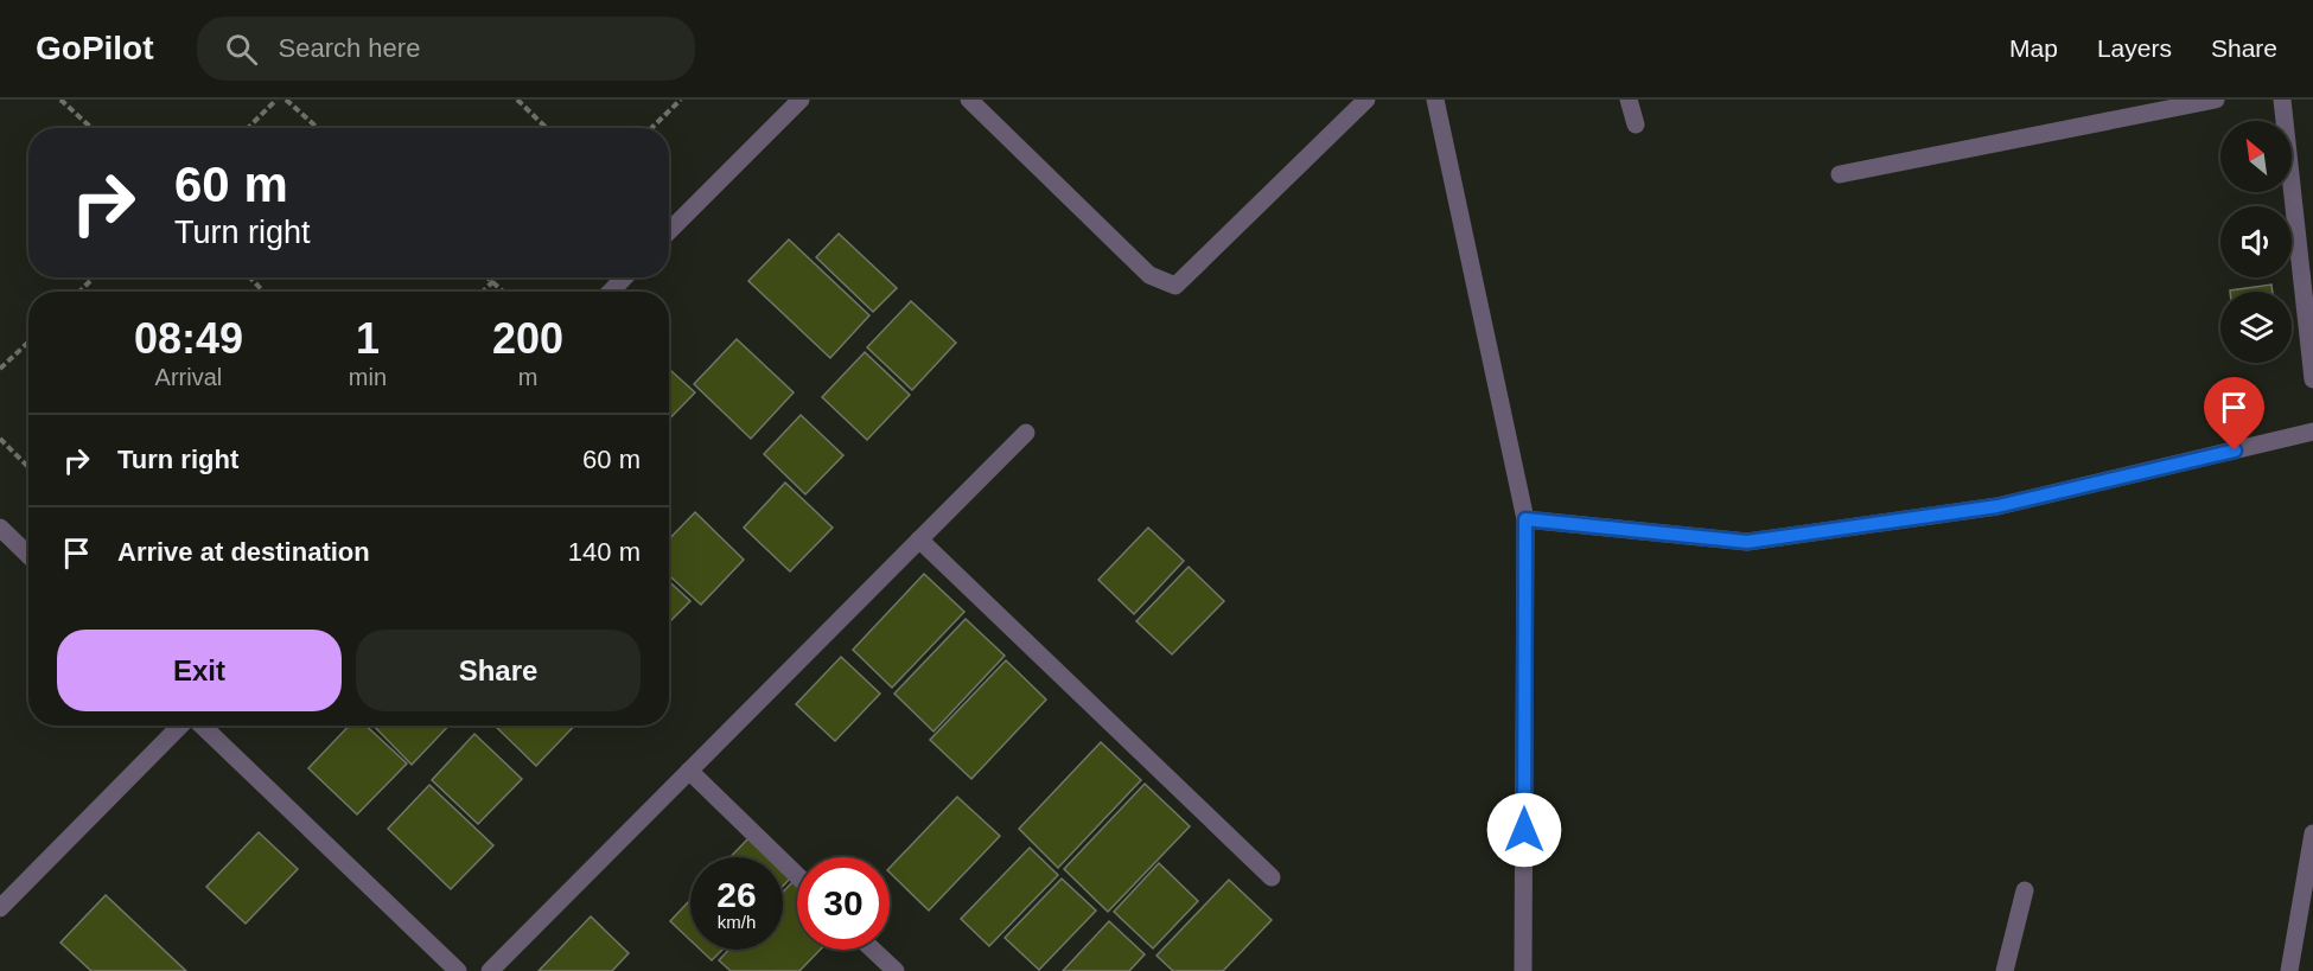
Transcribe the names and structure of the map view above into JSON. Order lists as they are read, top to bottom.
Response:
{
  "north": "top left",
  "page": {
    "header": "GoPilot",
    "search": "Search here",
    "nav": ["Map", "Layers", "Share"],
    "turn": ["60 m", "Turn right"],
    "eta": [
      "08:49",
      "Arrival",
      "1",
      "min",
      "200",
      "m"
    ],
    "list": [
      {
        "name": "Turn right",
        "value": "60 m"
      },
      {
        "name": "Arrive at destination",
        "value": "140 m"
      }
    ],
    "buttons": ["Exit", "Share"],
    "speed": "26 km/h",
    "limit": "30"
  }
}
